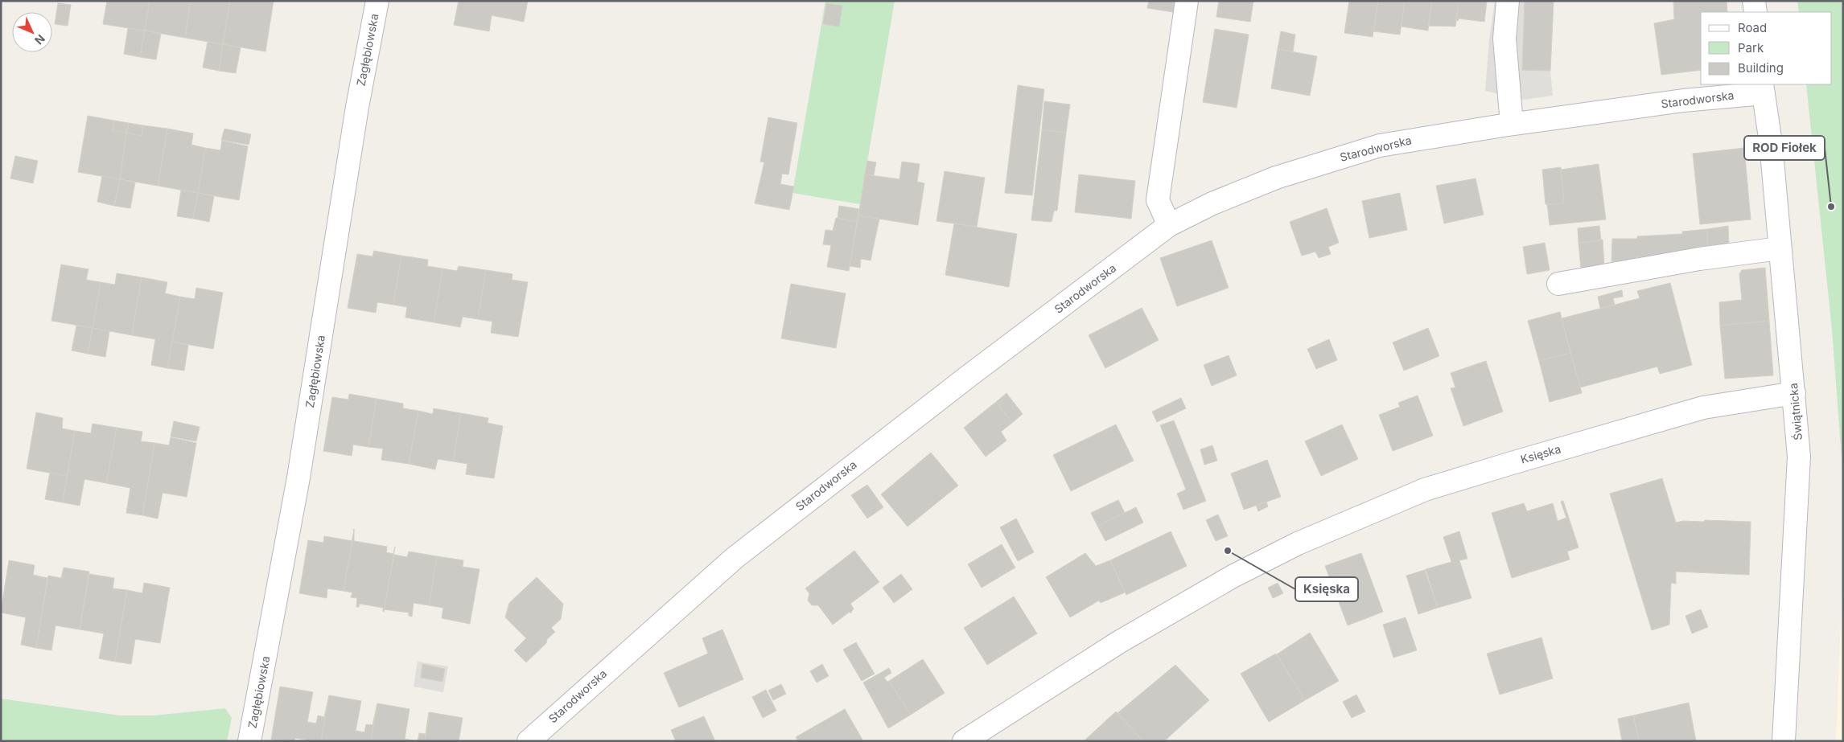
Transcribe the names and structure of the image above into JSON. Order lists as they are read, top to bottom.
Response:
{
  "streets": {
    "street": [
      "Zagłębiowska",
      "Starodworska",
      "Świątnicka",
      "Księska"
    ]
  },
  "crossings": [
    ["Starodworska", "Świątnicka"],
    ["Świątnicka", "Księska"]
  ],
  "places": ["ROD Fiołek", "Księska"],
  "legend": ["Road", "Park", "Building"],
  "north": "bottom right"
}
